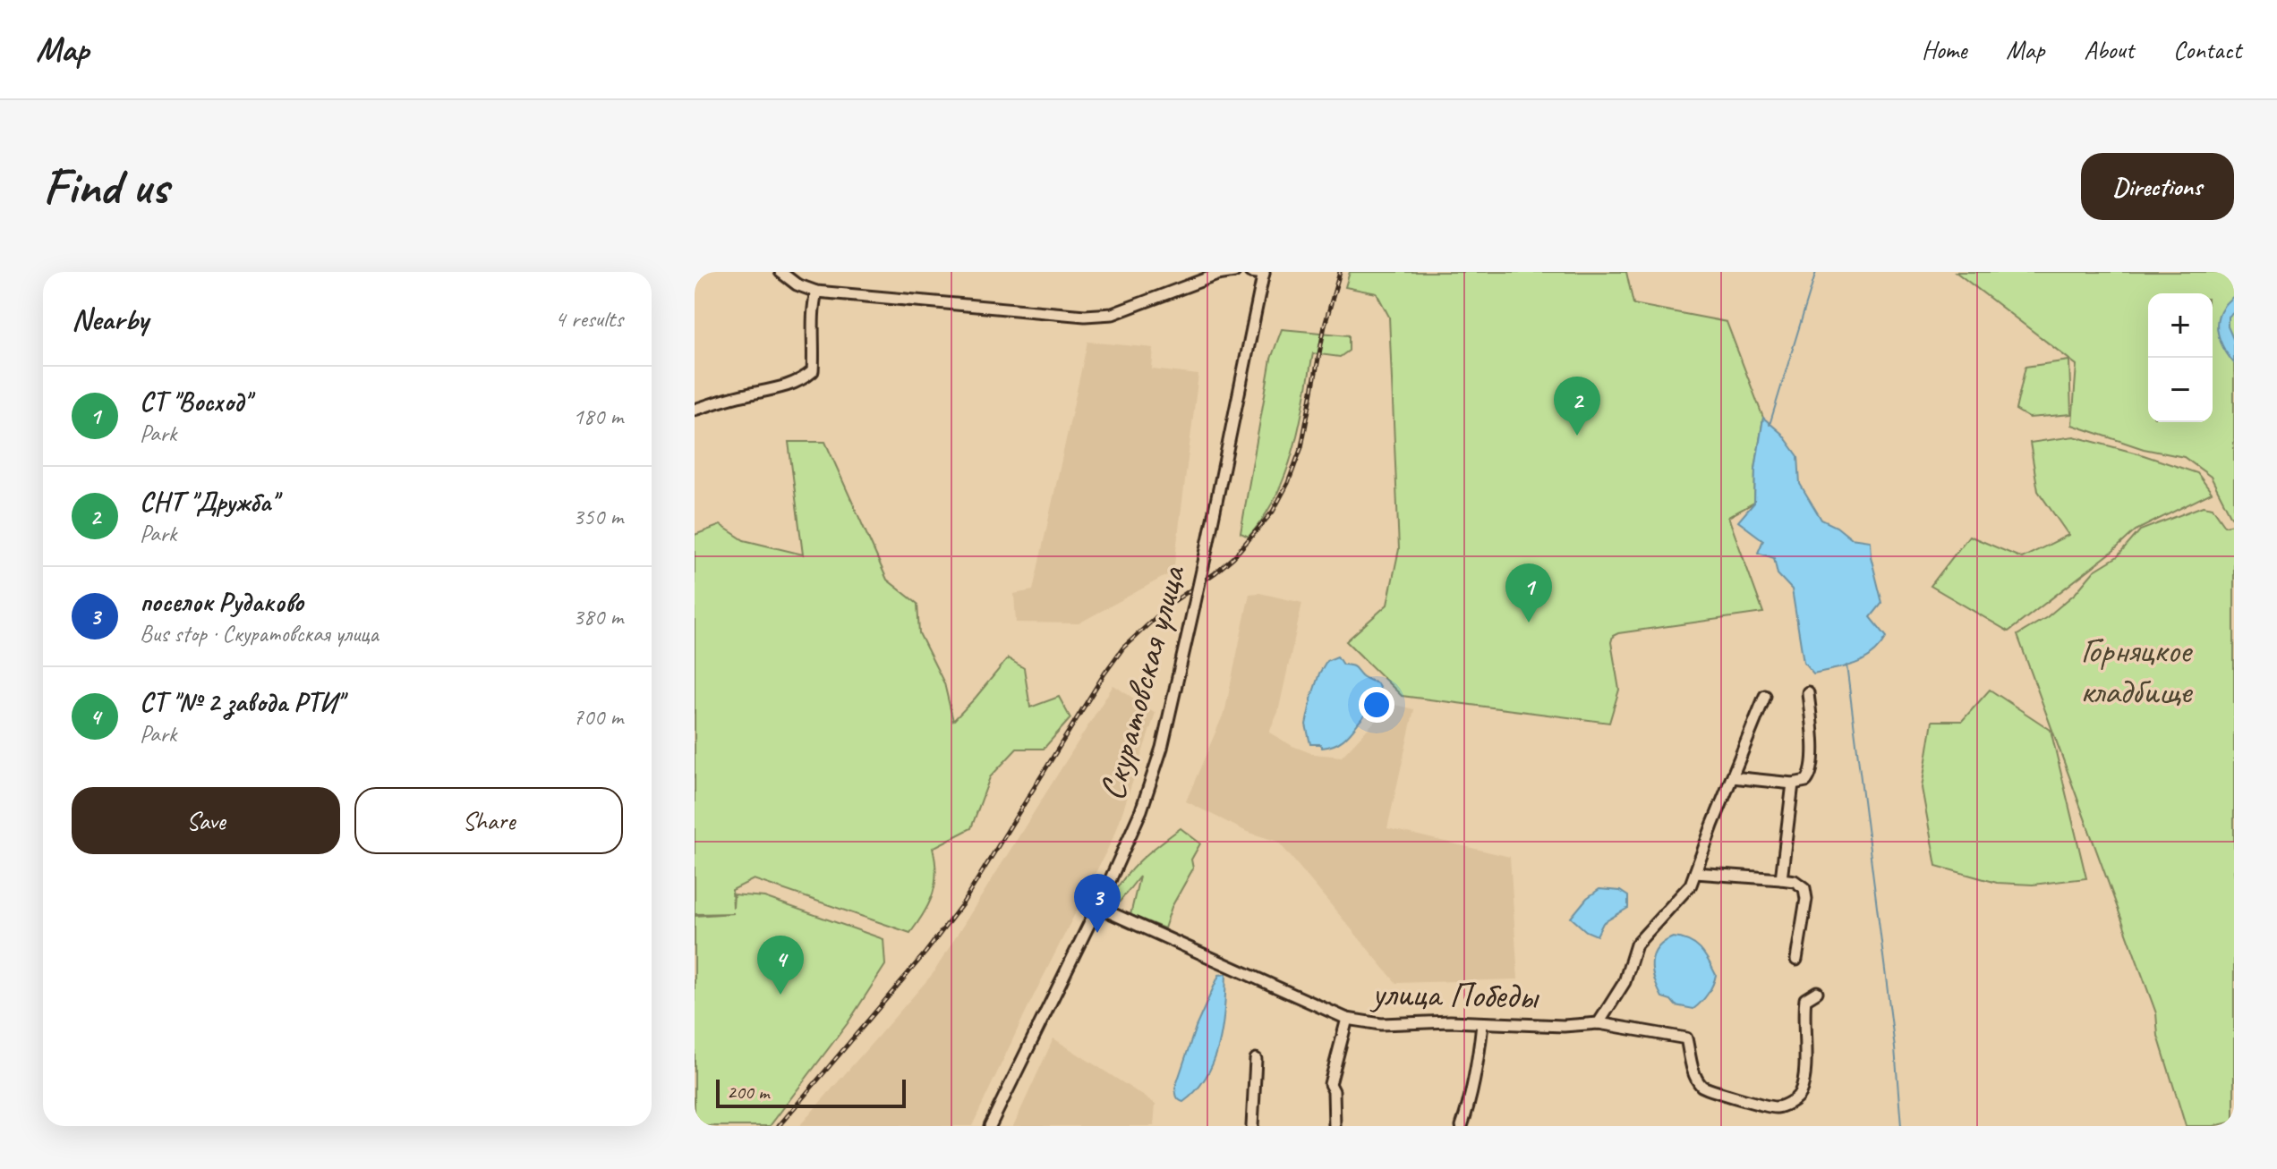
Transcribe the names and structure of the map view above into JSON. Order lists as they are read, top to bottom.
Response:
{
  "streets": {
    "street": ["Скуратовская улица", "улица Победы"]
  },
  "crossings": [
    ["Скуратовская улица", "улица Победы"]
  ],
  "parks": ["Горняцкое кладбище"],
  "scale_bar": "200 m",
  "page": {
    "header": "Map",
    "nav": [
      "Home",
      "Map",
      "About",
      "Contact"
    ],
    "buttons": [
      "Directions",
      ["Save", "Share"]
    ],
    "title": "Find us",
    "heading": ["Nearby", "4 results"],
    "map_buttons": ["+", "−"],
    "list": [
      {
        "mark": "1",
        "name": "СТ \"Восход\"",
        "note": "Park",
        "value": "180 m"
      },
      {
        "mark": "2",
        "name": "СНТ \"Дружба\"",
        "note": "Park",
        "value": "350 m"
      },
      {
        "mark": "3",
        "name": "поселок Рудаково",
        "note": "Bus stop · Скуратовская улица",
        "value": "380 m"
      },
      {
        "mark": "4",
        "name": "СТ \"№ 2 завода РТИ\"",
        "note": "Park",
        "value": "700 m"
      }
    ],
    "pins": [
      "2",
      "1",
      "3",
      "4"
    ],
    "scale": "200 m"
  }
}
